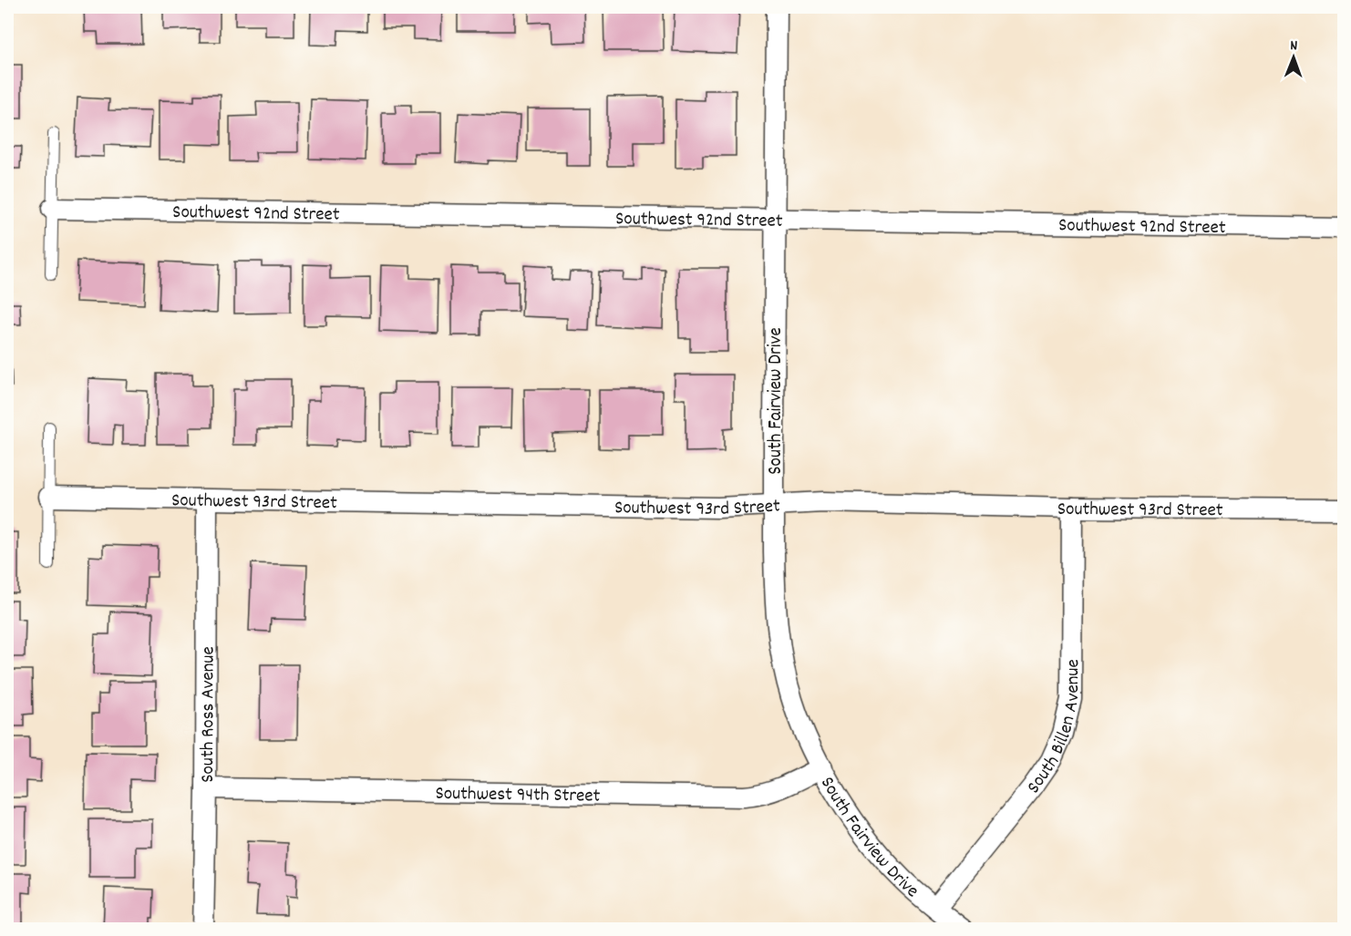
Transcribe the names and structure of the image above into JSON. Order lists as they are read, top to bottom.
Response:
{
  "streets": {
    "street": [
      "Southwest 92nd Street",
      "South Fairview Drive",
      "Southwest 93rd Street",
      "South Ross Avenue",
      "South Billen Avenue",
      "Southwest 94th Street"
    ]
  },
  "crossings": [
    ["Southwest 92nd Street", "South Fairview Drive"],
    ["South Fairview Drive", "Southwest 93rd Street"],
    ["South Fairview Drive", "South Billen Avenue"],
    ["South Fairview Drive", "Southwest 94th Street"],
    ["Southwest 93rd Street", "South Ross Avenue"],
    ["Southwest 93rd Street", "South Billen Avenue"],
    ["South Ross Avenue", "Southwest 94th Street"]
  ],
  "north": "top"
}
